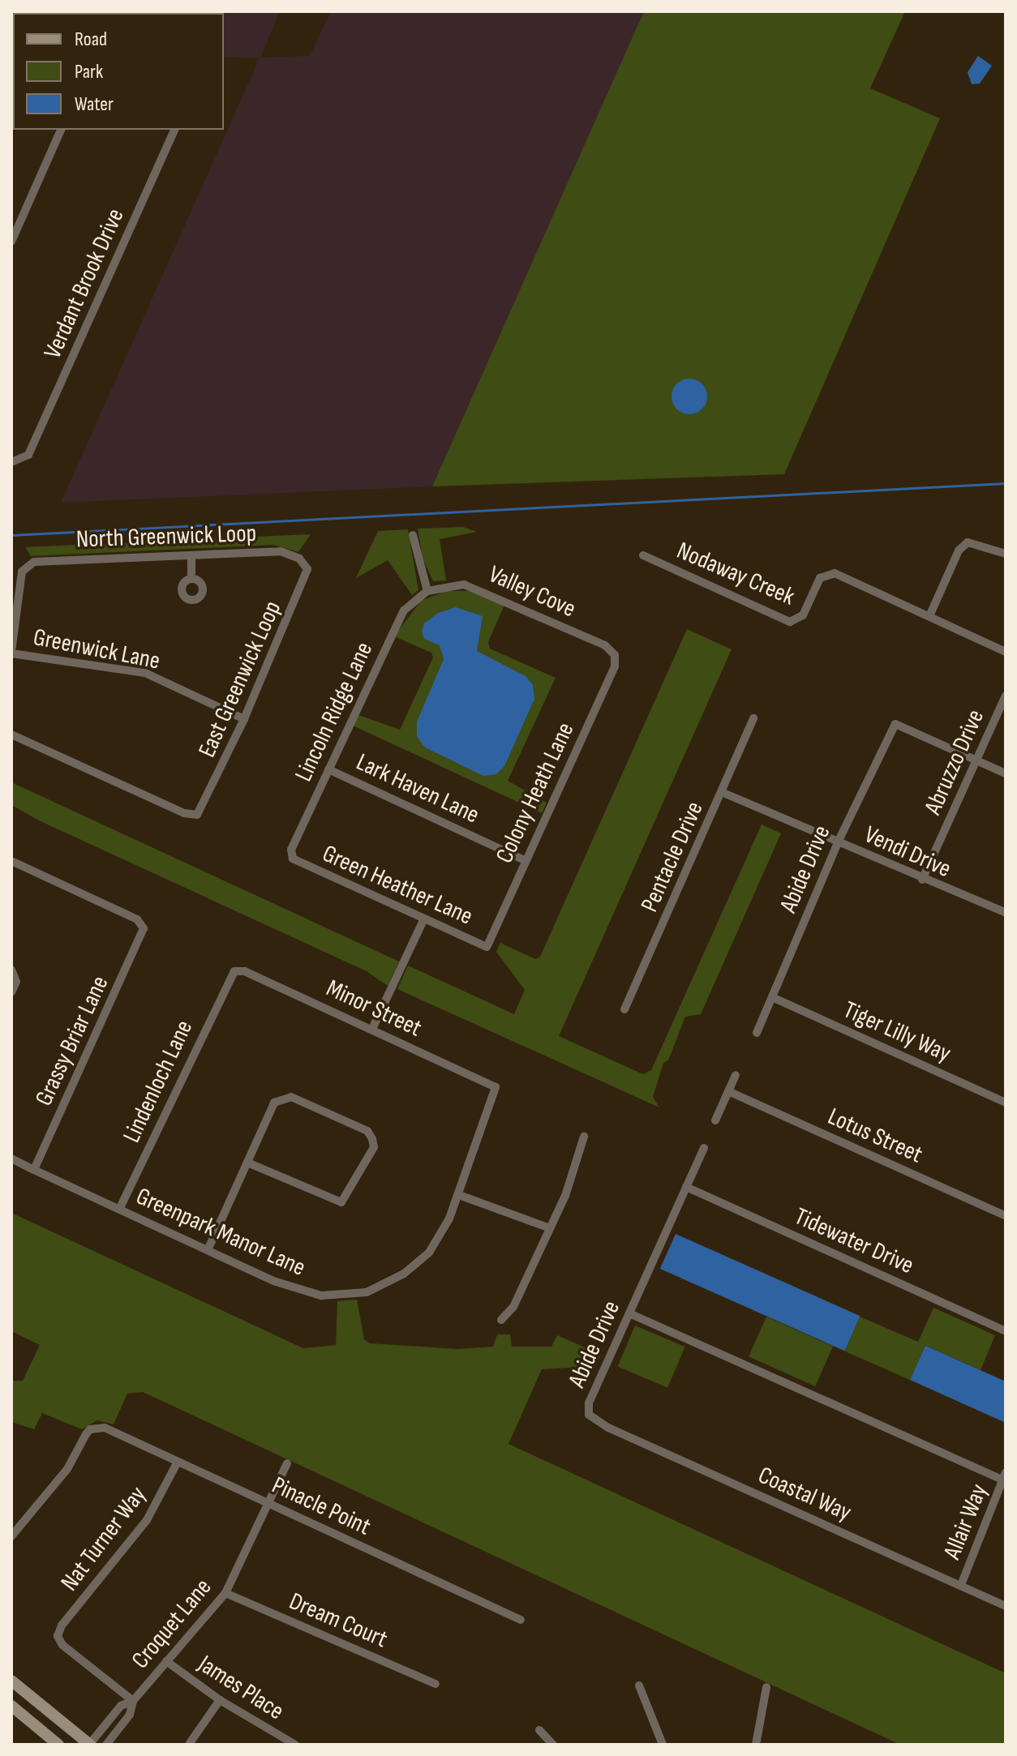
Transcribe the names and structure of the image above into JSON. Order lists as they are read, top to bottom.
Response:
{
  "streets": {
    "street": [
      "Verdant Brook Drive",
      "North Greenwick Loop",
      "Nodaway Creek",
      "Valley Cove",
      "Greenwick Lane",
      "East Greenwick Loop",
      "Lincoln Ridge Lane",
      "Abruzzo Drive",
      "Lark Haven Lane",
      "Colony Heath Lane",
      "Vendi Drive",
      "Pentacle Drive",
      "Abide Drive",
      "Green Heather Lane",
      "Minor Street",
      "Tiger Lilly Way",
      "Grassy Briar Lane",
      "Lindenloch Lane",
      "Lotus Street",
      "Greenpark Manor Lane",
      "Tidewater Drive",
      "Coastal Way",
      "Pinacle Point",
      "Allair Way",
      "Nat Turner Way",
      "Dream Court",
      "Croquet Lane",
      "James Place"
    ]
  },
  "crossings": [
    ["North Greenwick Loop", "Greenwick Lane"],
    ["North Greenwick Loop", "East Greenwick Loop"],
    ["Valley Cove", "Lincoln Ridge Lane"],
    ["Valley Cove", "Colony Heath Lane"],
    ["Greenwick Lane", "East Greenwick Loop"],
    ["Lincoln Ridge Lane", "Lark Haven Lane"],
    ["Lincoln Ridge Lane", "Green Heather Lane"],
    ["Abruzzo Drive", "Vendi Drive"],
    ["Abruzzo Drive", "Abide Drive"],
    ["Lark Haven Lane", "Colony Heath Lane"],
    ["Colony Heath Lane", "Green Heather Lane"],
    ["Vendi Drive", "Pentacle Drive"],
    ["Vendi Drive", "Abide Drive"],
    ["Abide Drive", "Tiger Lilly Way"],
    ["Abide Drive", "Tidewater Drive"],
    ["Abide Drive", "Coastal Way"],
    ["Minor Street", "Lindenloch Lane"],
    ["Minor Street", "Greenpark Manor Lane"],
    ["Grassy Briar Lane", "Greenpark Manor Lane"],
    ["Lindenloch Lane", "Greenpark Manor Lane"],
    ["Coastal Way", "Allair Way"],
    ["Pinacle Point", "Nat Turner Way"],
    ["Pinacle Point", "Croquet Lane"],
    ["Nat Turner Way", "Croquet Lane"],
    ["Dream Court", "Croquet Lane"],
    ["Croquet Lane", "James Place"]
  ],
  "legend": ["Road", "Park", "Water"]
}
